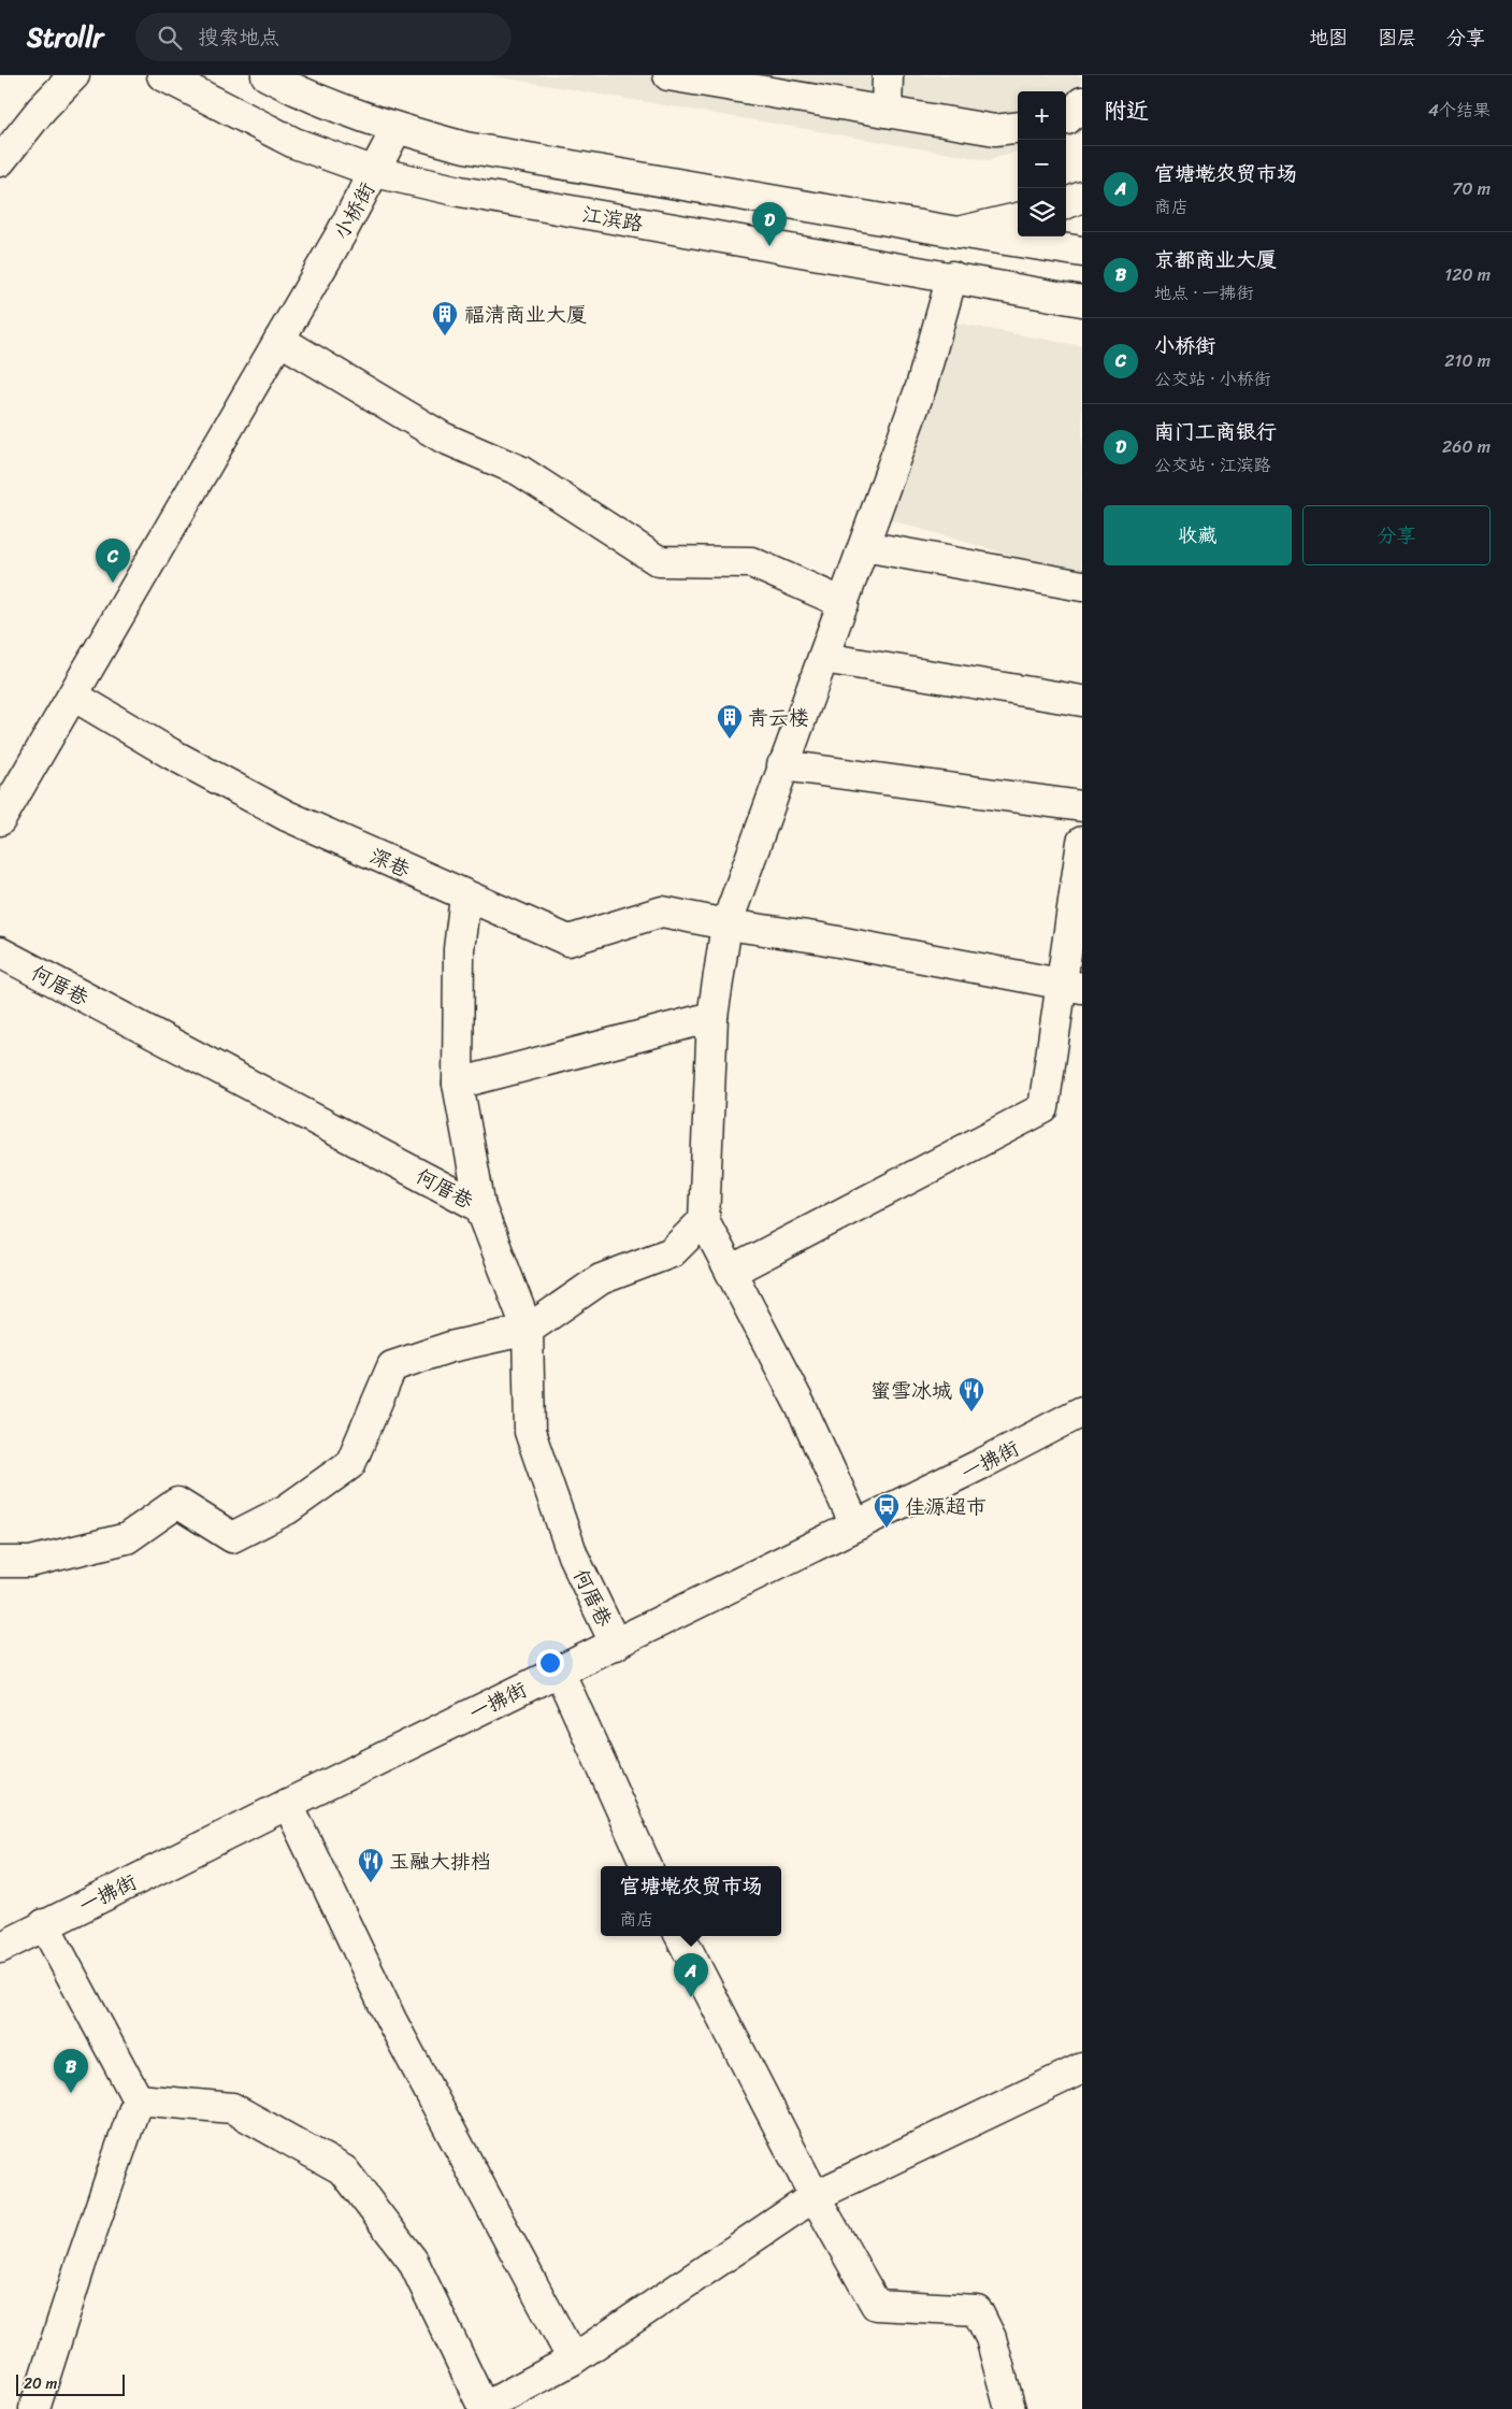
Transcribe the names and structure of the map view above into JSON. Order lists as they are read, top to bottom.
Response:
{
  "streets": {
    "street": [
      "小桥街",
      "江滨路",
      "深巷",
      "何厝巷",
      "一拂街"
    ]
  },
  "crossings": [
    ["小桥街", "江滨路"],
    ["小桥街", "深巷"],
    ["何厝巷", "一拂街"]
  ],
  "places": {
    "building": ["福清商业大厦", "青云楼"],
    "restaurant": ["蜜雪冰城", "玉融大排档"],
    "bus stop": ["佳源超市"]
  },
  "scale_bar": "20 m",
  "page": {
    "header": "Strollr",
    "search": "搜索地点",
    "nav": ["地图", "图层", "分享"],
    "heading": ["附近", "4个结果"],
    "map_buttons": ["+", "−"],
    "list": [
      {
        "mark": "A",
        "name": "官塘墘农贸市场",
        "note": "商店",
        "value": "70 m"
      },
      {
        "mark": "B",
        "name": "京都商业大厦",
        "note": "地点 · 一拂街",
        "value": "120 m"
      },
      {
        "mark": "C",
        "name": "小桥街",
        "note": "公交站 · 小桥街",
        "value": "210 m"
      },
      {
        "mark": "D",
        "name": "南门工商银行",
        "note": "公交站 · 江滨路",
        "value": "260 m"
      }
    ],
    "pins": [
      "D",
      "C",
      "A",
      "B"
    ],
    "buttons": ["收藏", "分享"],
    "popup": ["官塘墘农贸市场", "商店"],
    "scale": "20 m"
  }
}
